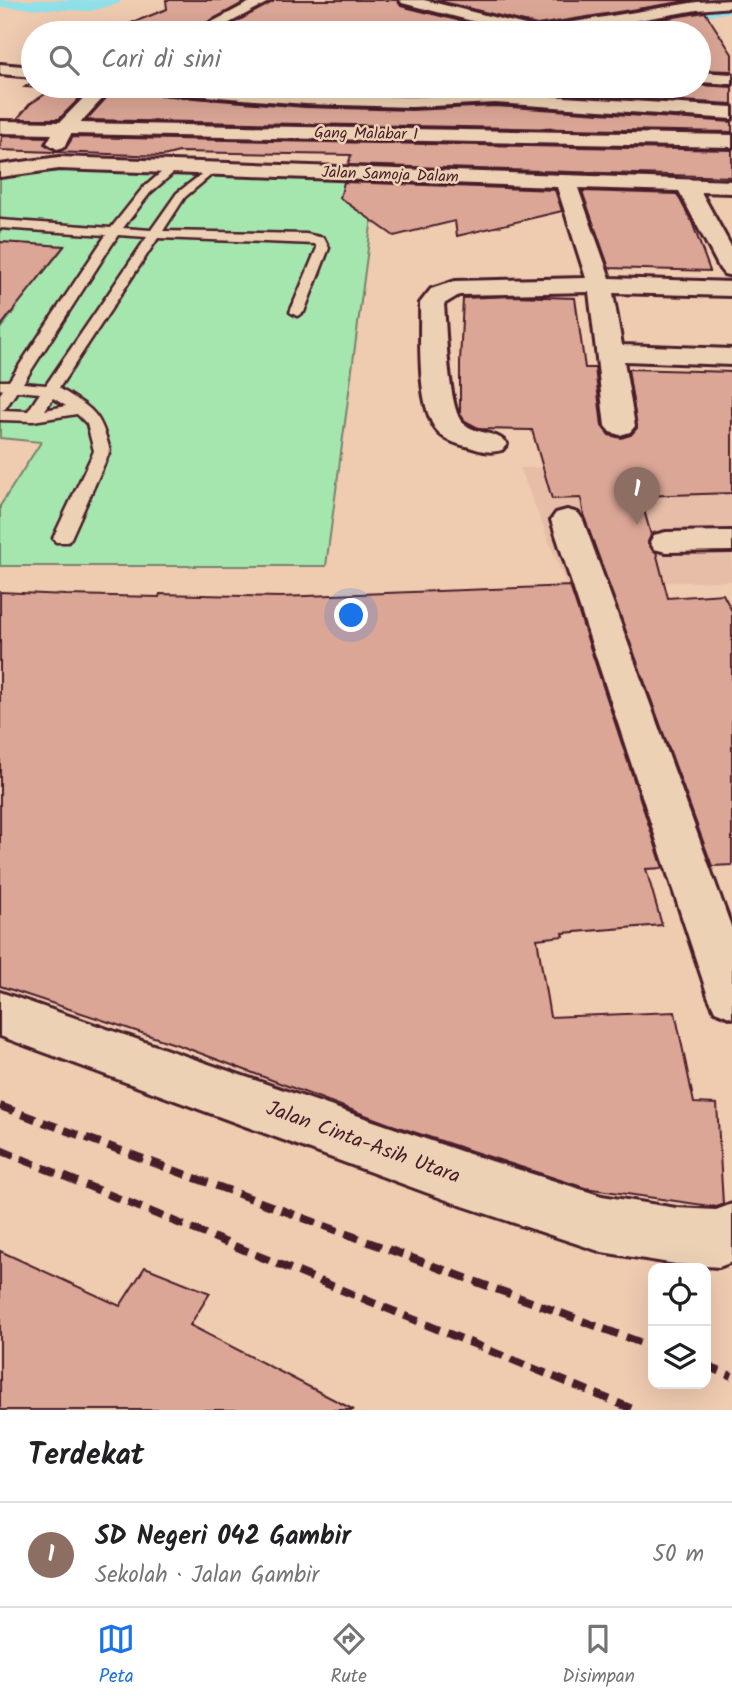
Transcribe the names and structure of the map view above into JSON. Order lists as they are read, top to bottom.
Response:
{
  "streets": {
    "street": ["Gang Malabar 1", "Jalan Samoja Dalam", "Jalan Cinta-Asih Utara"]
  },
  "page": {
    "search": "Cari di sini",
    "pins": "1",
    "heading": "Terdekat",
    "list": [
      {
        "mark": "1",
        "name": "SD Negeri 042 Gambir",
        "note": "Sekolah · Jalan Gambir",
        "value": "50 m"
      }
    ],
    "nav": ["Peta", "Rute", "Disimpan"]
  }
}
